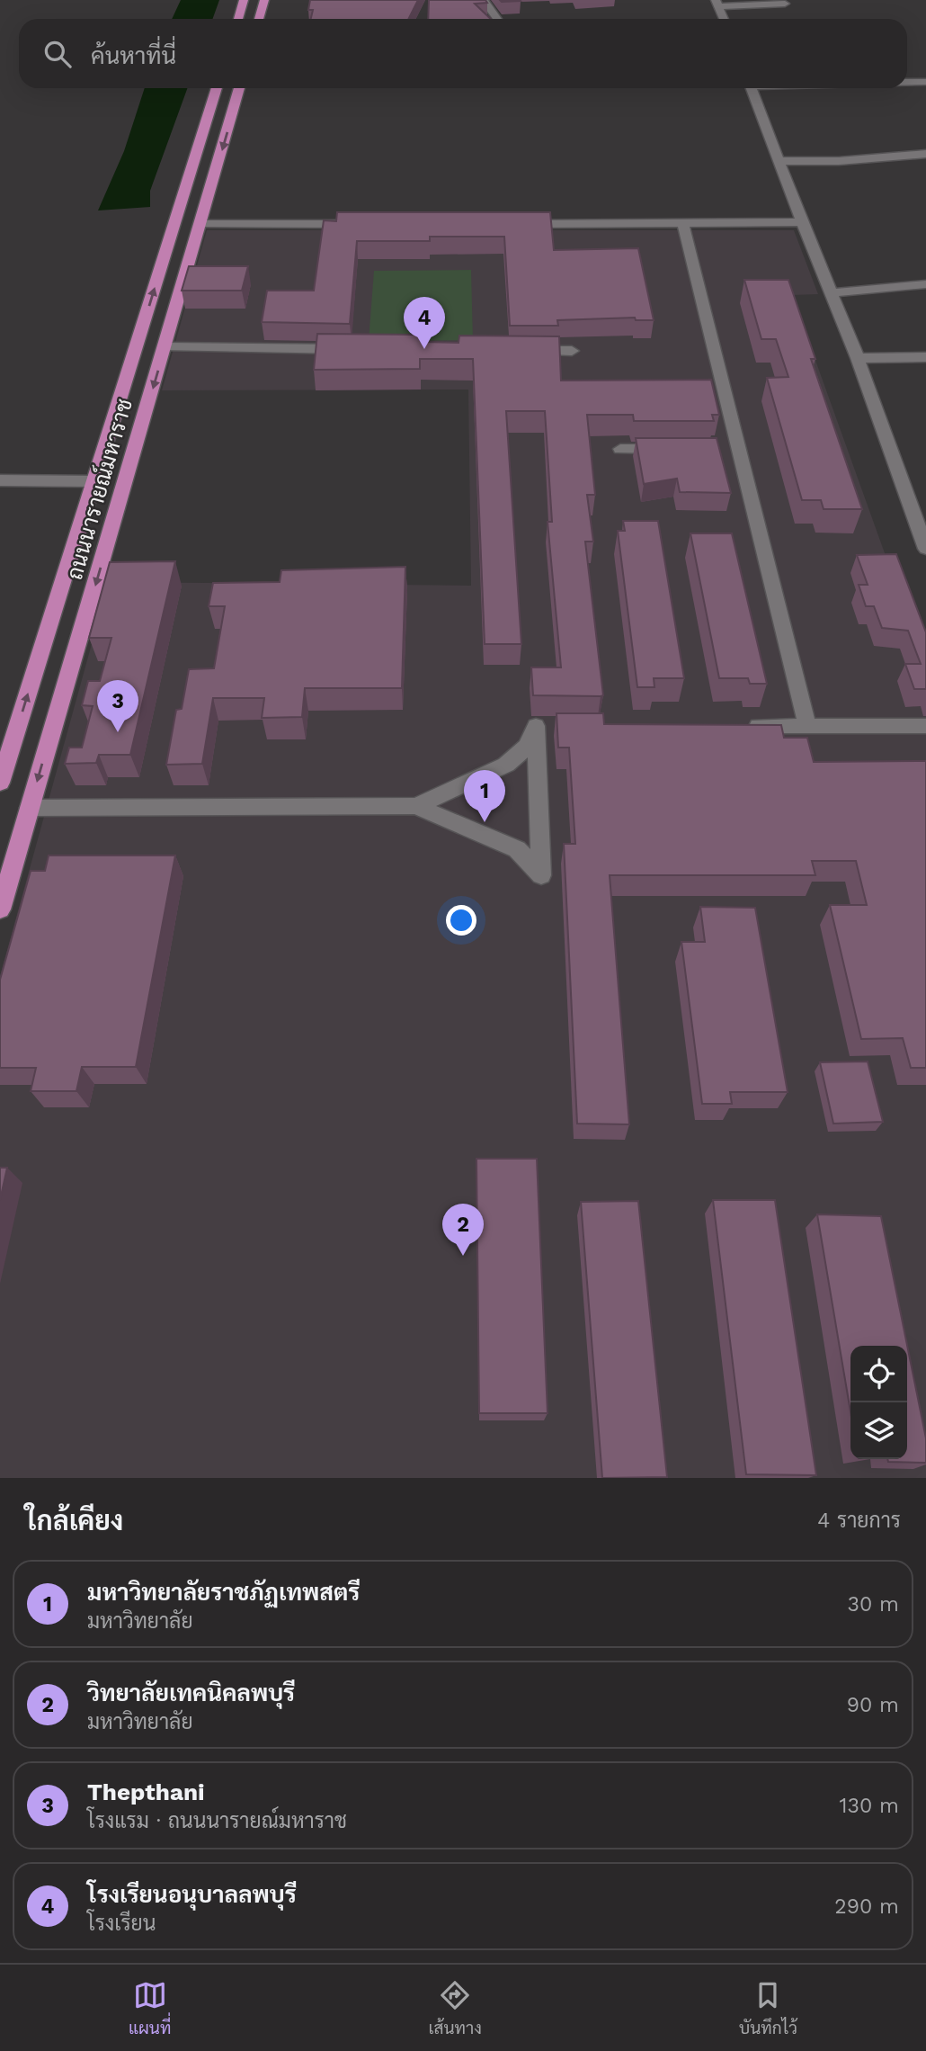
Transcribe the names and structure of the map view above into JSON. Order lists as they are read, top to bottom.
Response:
{
  "streets": {
    "main road": ["ถนนนารายณ์มหาราช"]
  },
  "page": {
    "search": "ค้นหาที่นี่",
    "pins": [
      "4",
      "3",
      "1",
      "2"
    ],
    "heading": ["ใกล้เคียง", "4 รายการ"],
    "list": [
      {
        "mark": "1",
        "name": "มหาวิทยาลัยราชภัฏเทพสตรี",
        "note": "มหาวิทยาลัย",
        "value": "30 m"
      },
      {
        "mark": "2",
        "name": "วิทยาลัยเทคนิคลพบุรี",
        "note": "มหาวิทยาลัย",
        "value": "90 m"
      },
      {
        "mark": "3",
        "name": "Thepthani",
        "note": "โรงแรม · ถนนนารายณ์มหาราช",
        "value": "130 m"
      },
      {
        "mark": "4",
        "name": "โรงเรียนอนุบาลลพบุรี",
        "note": "โรงเรียน",
        "value": "290 m"
      }
    ],
    "nav": ["แผนที่", "เส้นทาง", "บันทึกไว้"]
  }
}
